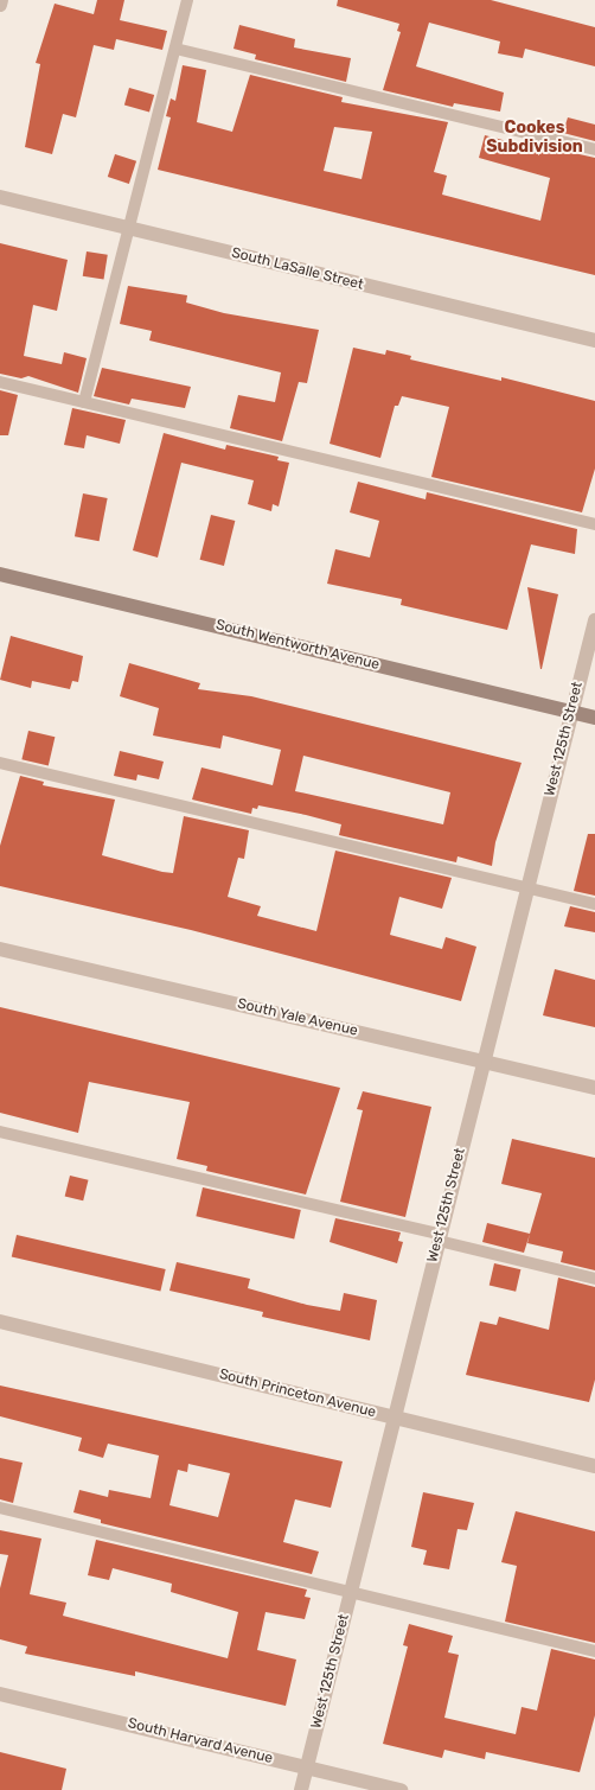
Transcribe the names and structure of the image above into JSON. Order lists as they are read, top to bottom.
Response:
{
  "streets": {
    "street": [
      "South LaSalle Street",
      "South Wentworth Avenue",
      "West 125th Street",
      "South Yale Avenue",
      "South Princeton Avenue",
      "South Harvard Avenue"
    ]
  },
  "crossings": [
    ["South Wentworth Avenue", "West 125th Street"],
    ["West 125th Street", "South Yale Avenue"],
    ["West 125th Street", "South Princeton Avenue"],
    ["West 125th Street", "South Harvard Avenue"]
  ],
  "districts": ["Cookes Subdivision"]
}
